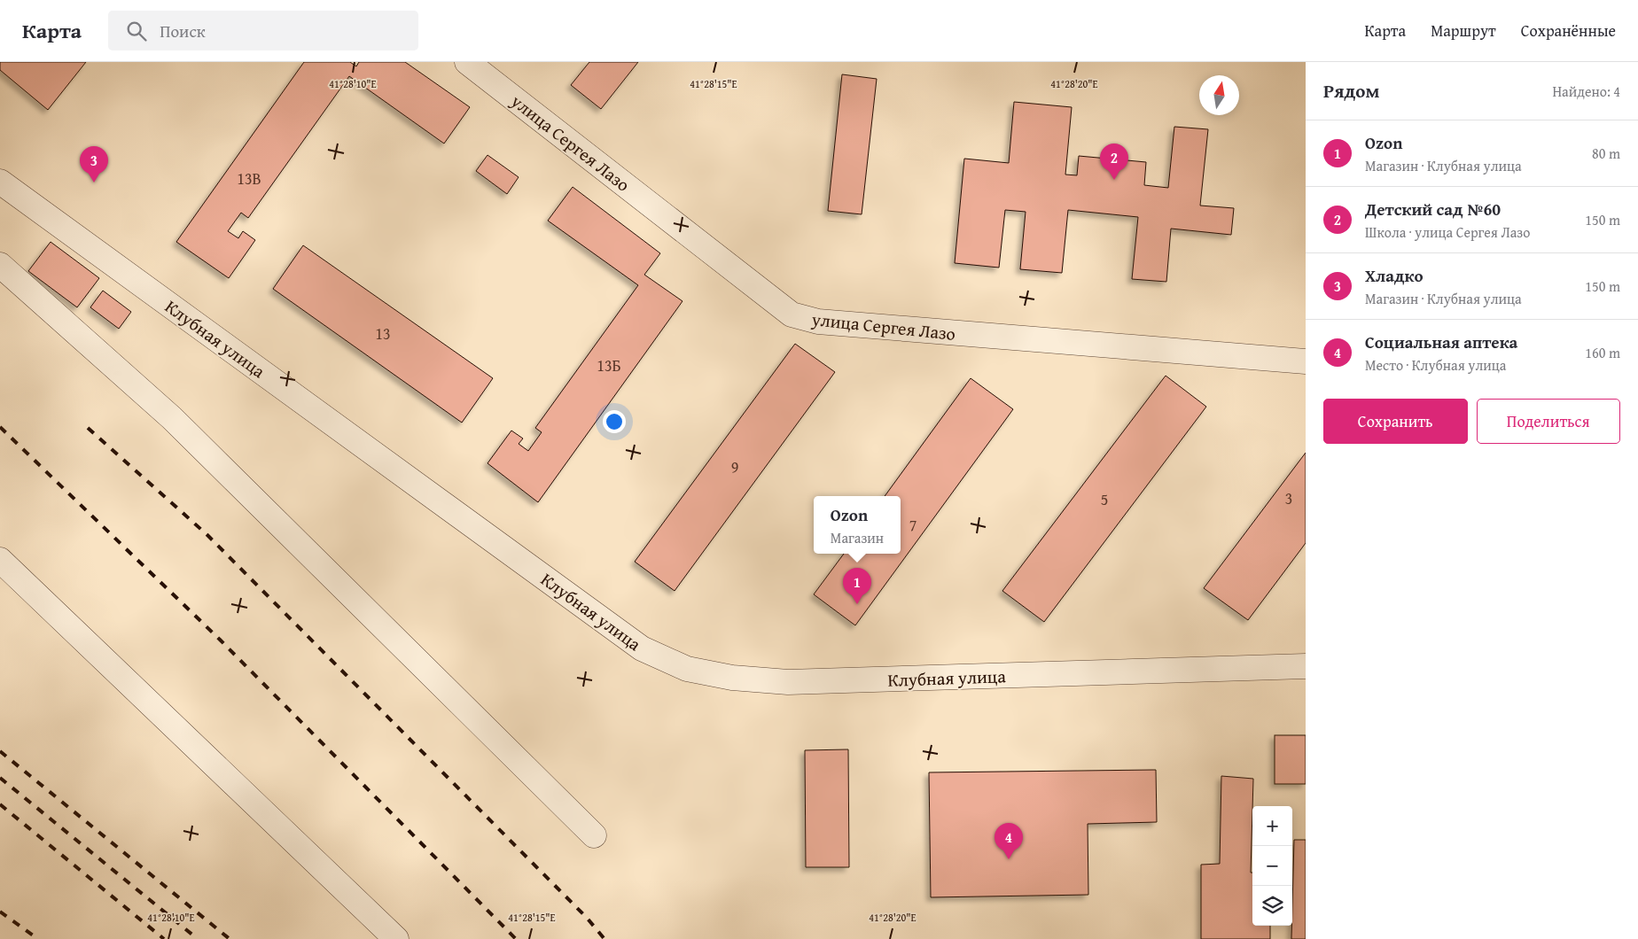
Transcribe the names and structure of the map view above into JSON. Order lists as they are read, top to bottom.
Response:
{
  "streets": {
    "street": ["улица Сергея Лазо", "Клубная улица"]
  },
  "house_numbers": [
    "13В",
    "13",
    "13Б",
    "9",
    "3",
    "5",
    "7"
  ],
  "north": "top",
  "page": {
    "header": "Карта",
    "search": "Поиск",
    "nav": ["Карта", "Маршрут", "Сохранённые"],
    "heading": ["Рядом", "Найдено: 4"],
    "list": [
      {
        "mark": "1",
        "name": "Ozon",
        "note": "Магазин · Клубная улица",
        "value": "80 m"
      },
      {
        "mark": "2",
        "name": "Детский сад №60",
        "note": "Школа · улица Сергея Лазо",
        "value": "150 m"
      },
      {
        "mark": "3",
        "name": "Хладко",
        "note": "Магазин · Клубная улица",
        "value": "150 m"
      },
      {
        "mark": "4",
        "name": "Социальная аптека",
        "note": "Место · Клубная улица",
        "value": "160 m"
      }
    ],
    "pins": [
      "2",
      "3",
      "1",
      "4"
    ],
    "buttons": ["Сохранить", "Поделиться"],
    "popup": ["Ozon", "Магазин"],
    "map_buttons": ["+", "−"]
  },
  "coordinates": ["41°28'10\"E", "41°28'15\"E", "41°28'20\"E"]
}
